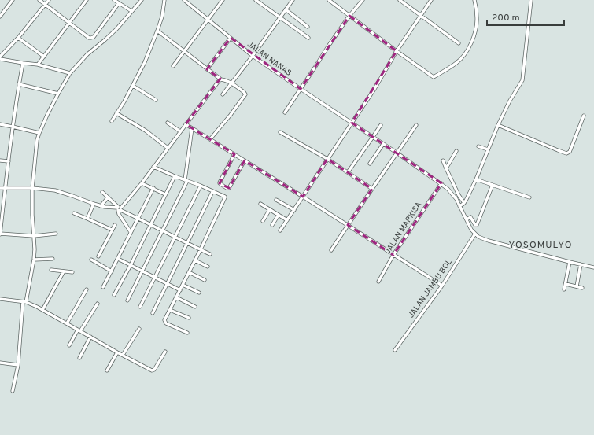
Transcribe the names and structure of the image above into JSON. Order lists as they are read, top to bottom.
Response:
{
  "streets": {
    "street": ["JALAN NANAS", "JALAN MARKISA", "JALAN JAMBU BOL"]
  },
  "crossings": [
    ["JALAN NANAS", "JALAN MARKISA"]
  ],
  "districts": ["YOSOMULYO"],
  "scale_bar": "200 m"
}
